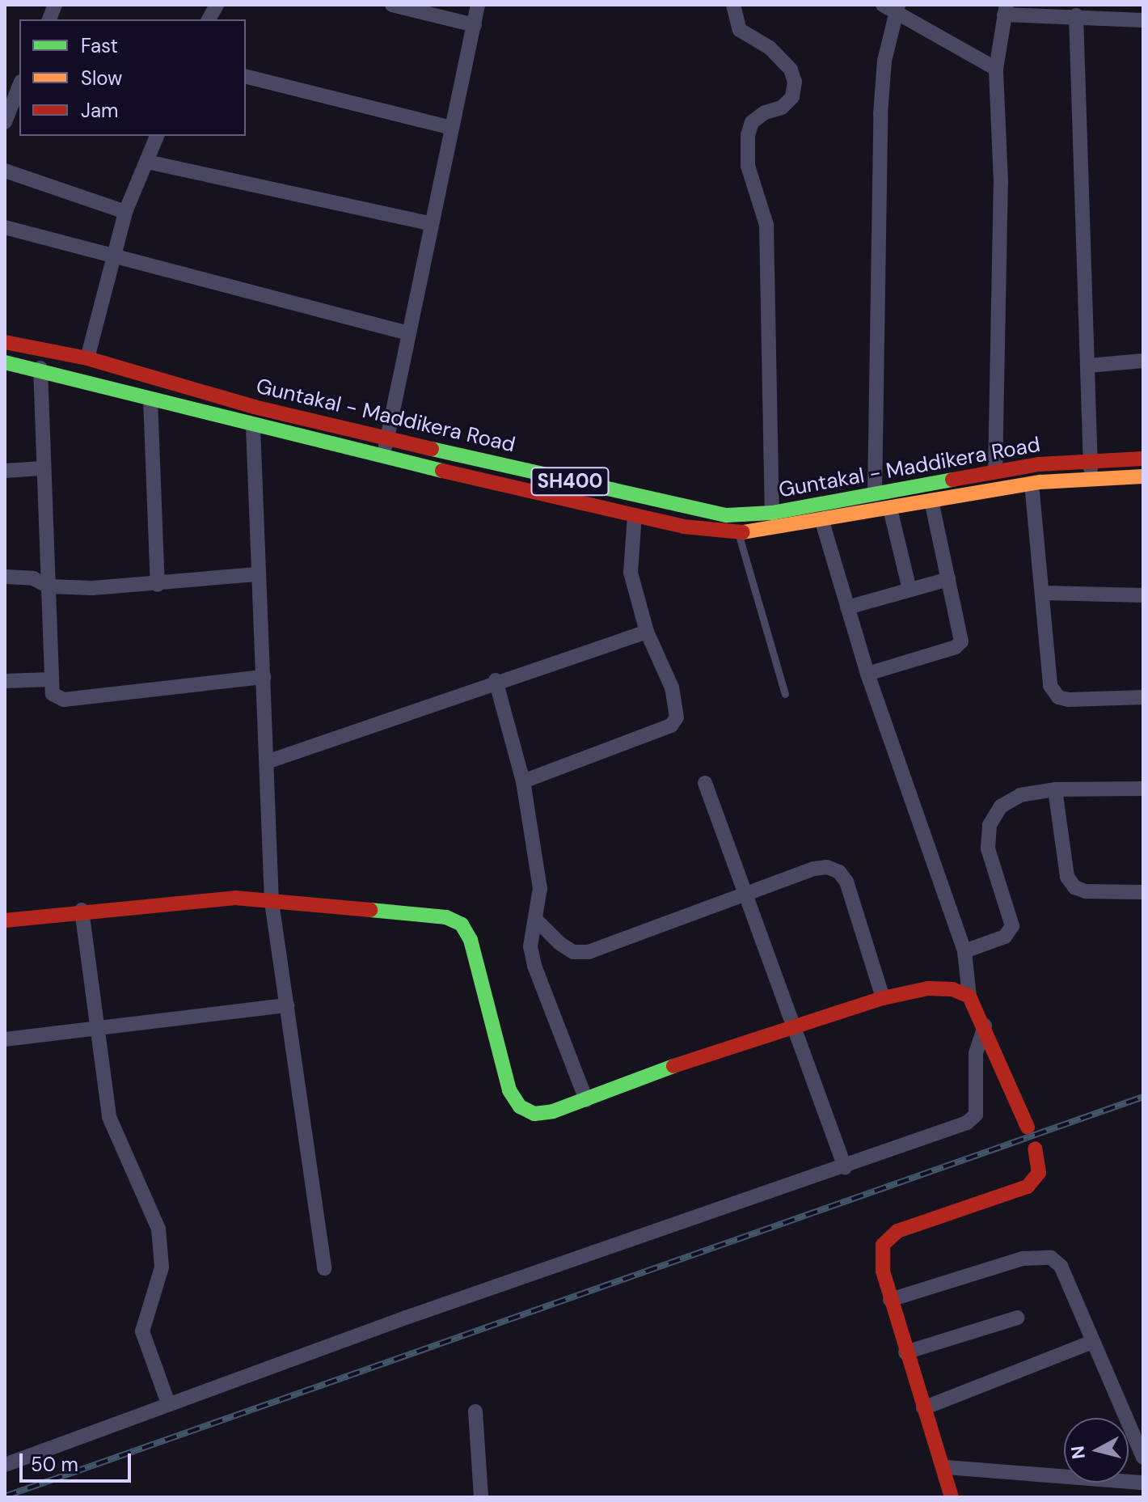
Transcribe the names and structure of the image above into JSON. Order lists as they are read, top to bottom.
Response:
{
  "streets": {
    "main road": ["Guntakal - Maddikera Road", "SH400"]
  },
  "legend": ["Fast", "Slow", "Jam"],
  "scale_bar": "50 m",
  "north": "left"
}
